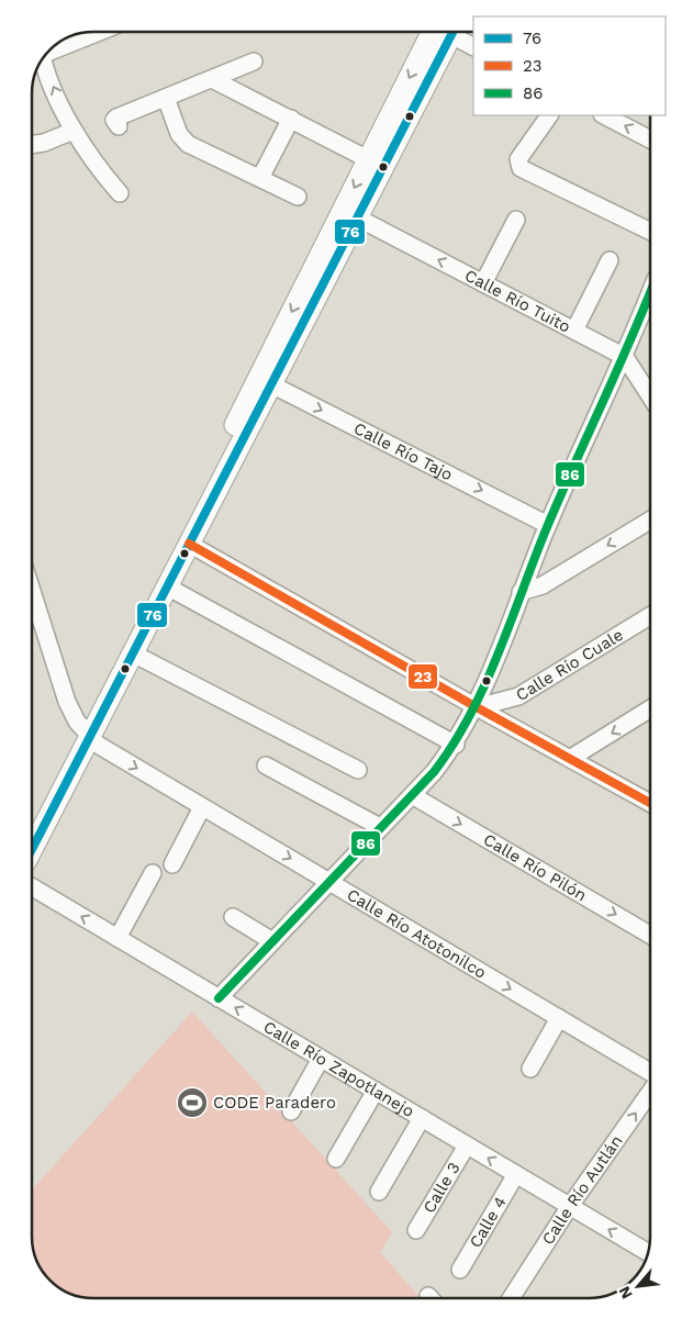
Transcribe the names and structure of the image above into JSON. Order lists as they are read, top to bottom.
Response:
{
  "streets": {
    "street": [
      "Calle Río Tuito",
      "Calle Río Tajo",
      "Calle Río Cuale",
      "Calle Río Pilón",
      "Calle Río Atotonilco",
      "Calle Río Zapotlanejo",
      "Calle 3",
      "Calle Río Autlán",
      "Calle 4"
    ]
  },
  "crossings": [
    ["Calle Río Zapotlanejo", "Calle 3"],
    ["Calle Río Zapotlanejo", "Calle Río Autlán"],
    ["Calle Río Zapotlanejo", "Calle 4"]
  ],
  "one_way": ["Calle Río Tuito", "Calle Río Tajo", "Calle Río Zapotlanejo"],
  "places": {
    "sports": ["CODE Paradero"]
  },
  "lines": ["transit line 76", "transit line 86", "transit line 23"],
  "legend": ["76", "23", "86"],
  "north": "bottom left"
}
